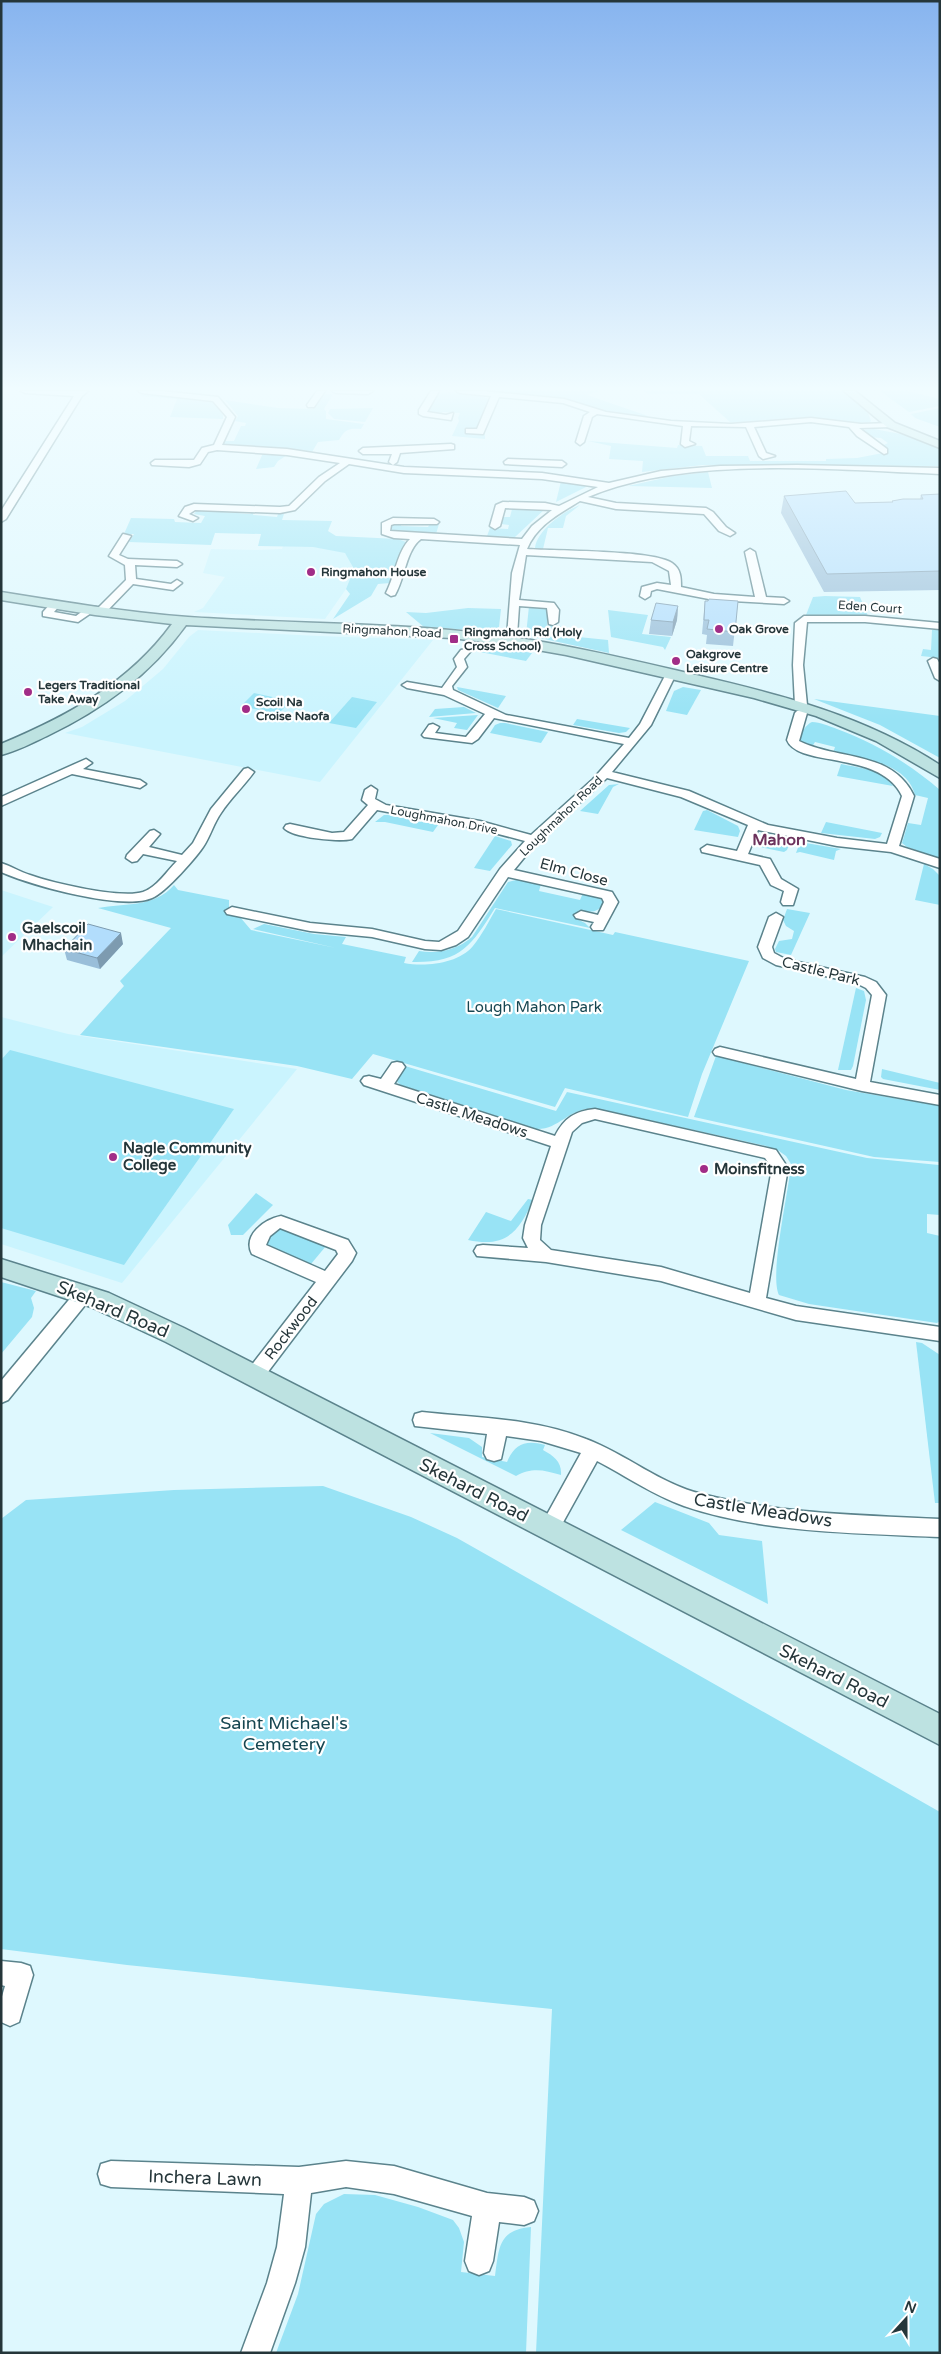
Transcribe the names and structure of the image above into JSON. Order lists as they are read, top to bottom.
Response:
{
  "streets": {
    "street": [
      "Eden Court",
      "Ringmahon Road",
      "Loughmahon Road",
      "Loughmahon Drive",
      "Elm Close",
      "Castle Park",
      "Castle Meadows",
      "Skehard Road",
      "Rockwood",
      "Inchera Lawn"
    ]
  },
  "crossings": [
    ["Eden Court", "Ringmahon Road"],
    ["Ringmahon Road", "Loughmahon Road"],
    ["Loughmahon Road", "Loughmahon Drive"],
    ["Loughmahon Road", "Elm Close"],
    ["Skehard Road", "Rockwood"]
  ],
  "districts": ["Mahon"],
  "parks": ["Lough Mahon Park", "Saint Michael's Cemetery"],
  "places": {
    "other": [
      "Ringmahon House",
      "Oak Grove",
      "Oakgrove Leisure Centre",
      "Legers Traditional Take Away",
      "Scoil Na Croise Naofa",
      "Gaelscoil Mhachain",
      "Nagle Community College",
      "Moinsfitness"
    ],
    "transit": ["Ringmahon Rd (Holy Cross School)"]
  },
  "north": "top"
}
